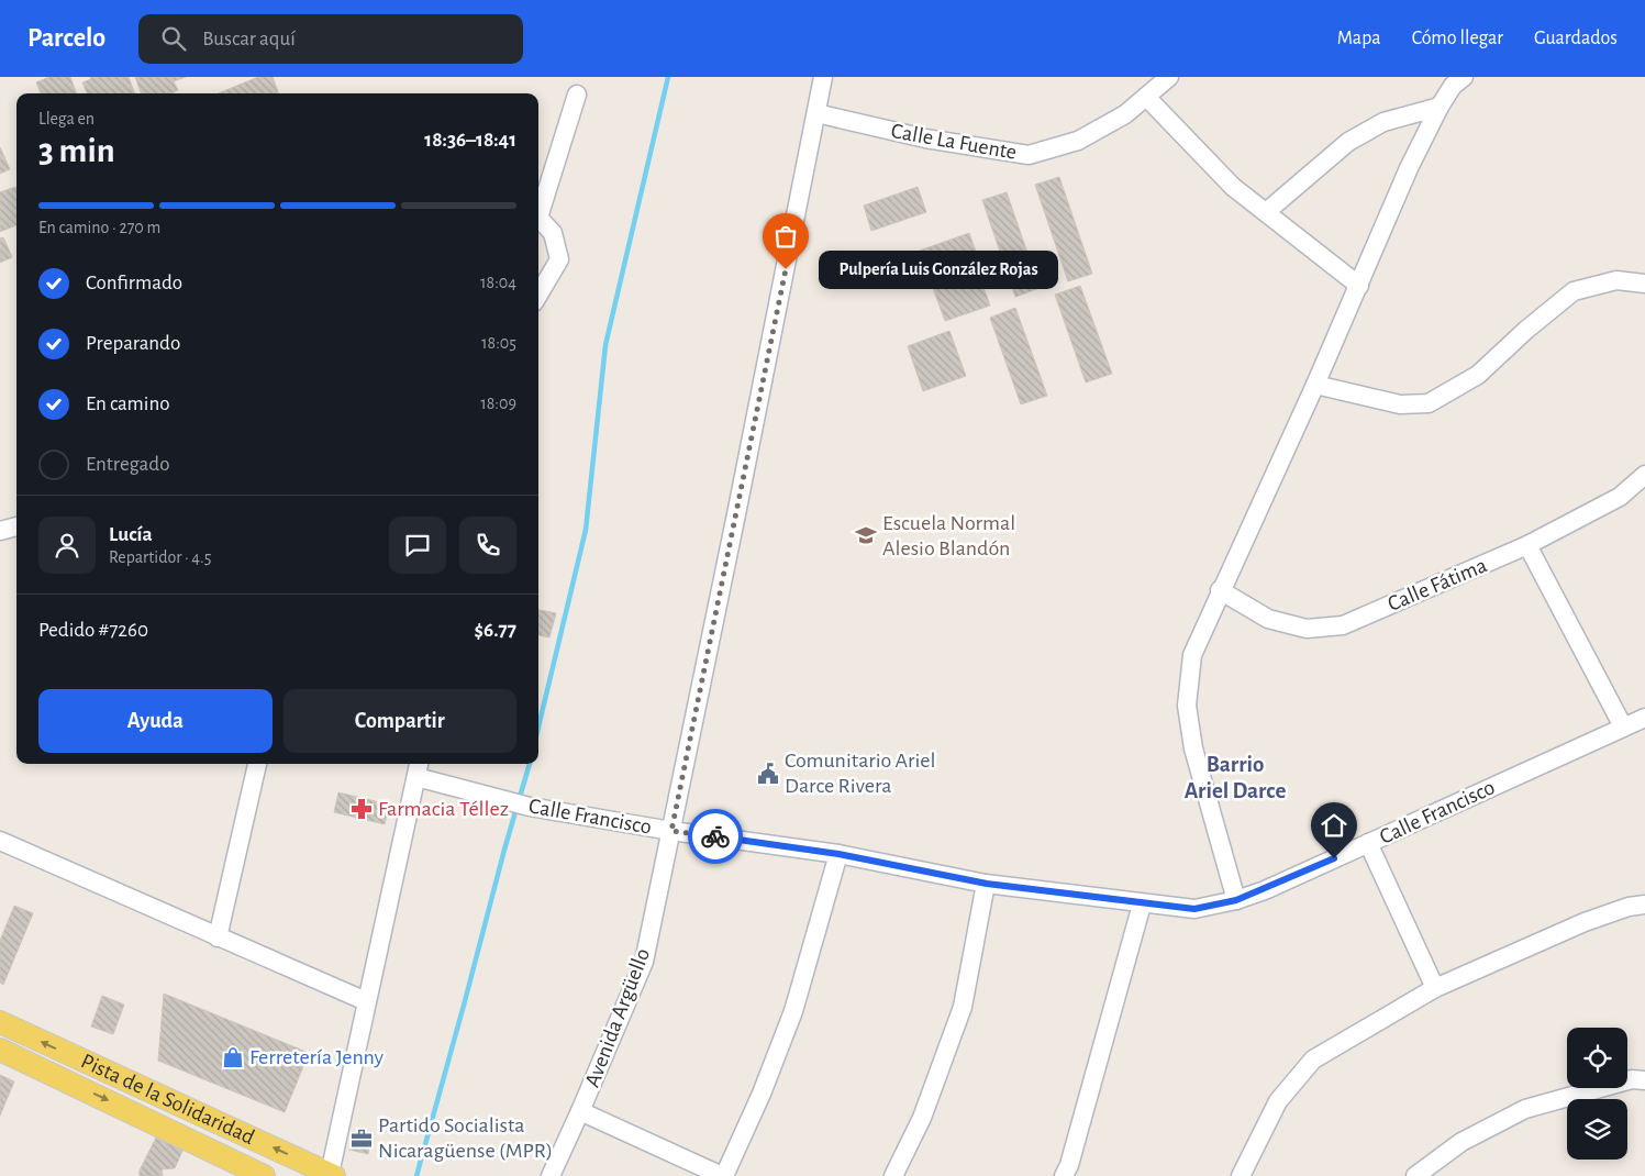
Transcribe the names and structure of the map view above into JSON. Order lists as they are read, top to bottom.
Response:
{
  "streets": {
    "main road": ["Pista de la Solidaridad"],
    "street": [
      "Calle La Fuente",
      "Calle Fátima",
      "Calle Francisco",
      "Avenida Argüello"
    ]
  },
  "crossings": [
    ["Calle La Fuente", "Avenida Argüello"],
    ["Calle Francisco", "Avenida Argüello"]
  ],
  "districts": ["Barrio Ariel Darce"],
  "places": {
    "other": ["Pulpería Luis González Rojas"],
    "school or university": ["Escuela Normal Alesio Blandón"],
    "public building": ["Comunitario Ariel Darce Rivera"],
    "pharmacy": ["Farmacia Téllez"],
    "shop": ["Ferretería Jenny"],
    "office": ["Partido Socialista Nicaragüense (MPR)"]
  },
  "page": {
    "header": "Parcelo",
    "search": "Buscar aquí",
    "nav": ["Mapa", "Cómo llegar", "Guardados"],
    "heading": ["3 min", "Llega en", "18:36–18:41"],
    "panel": [
      "Lucía",
      "Repartidor · 4.5",
      "Pedido #7260",
      "$6.77"
    ],
    "bar": "En camino · 270 m",
    "bubble": "Pulpería Luis González Rojas",
    "list": [
      ["Confirmado", "18:04"],
      ["Preparando", "18:05"],
      ["En camino", "18:09"],
      "Entregado"
    ],
    "buttons": ["Ayuda", "Compartir"]
  }
}
